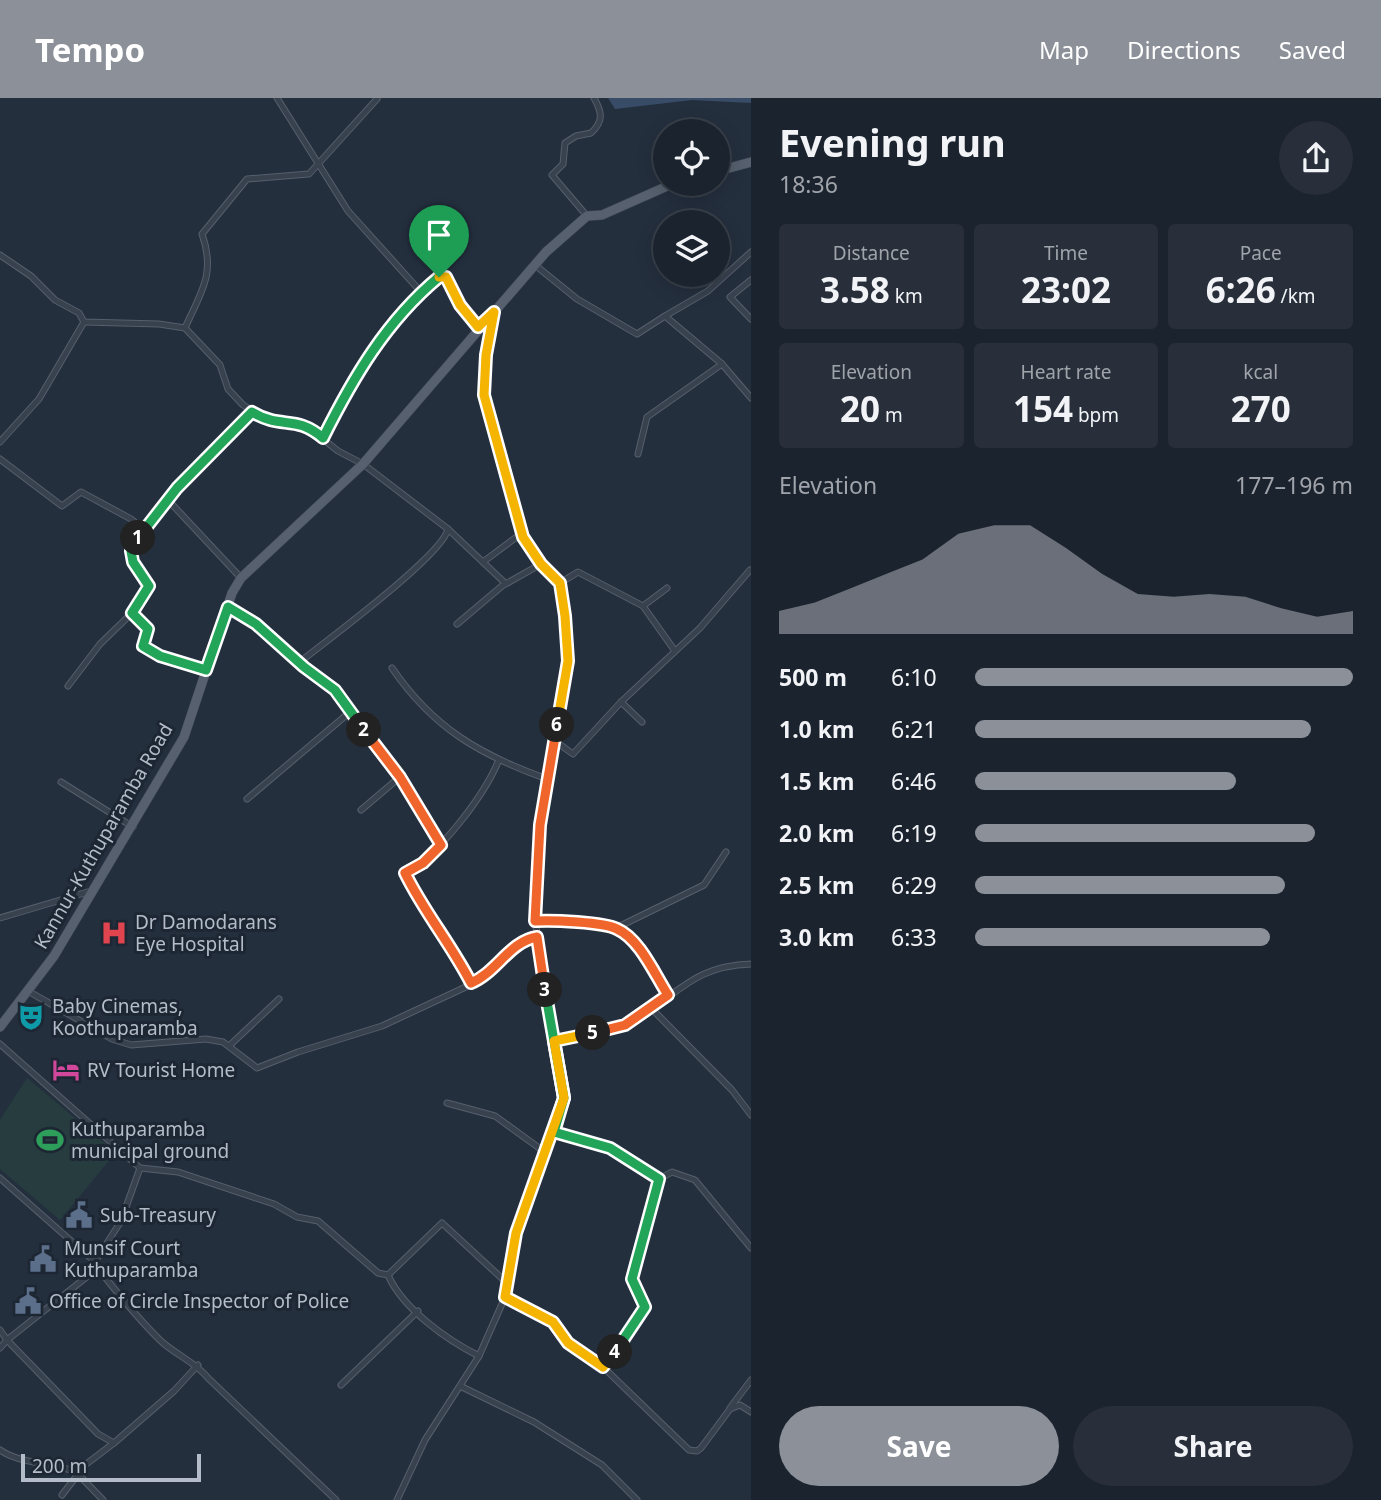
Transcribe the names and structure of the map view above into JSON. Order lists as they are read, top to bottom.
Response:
{
  "streets": {
    "main road": ["Kannur-Kuthuparamba Road"]
  },
  "places": {
    "hospital": ["Dr Damodarans Eye Hospital"],
    "theatre": ["Baby Cinemas, Koothuparamba"],
    "hotel": ["RV Tourist Home"],
    "sports": ["Kuthuparamba municipal ground"],
    "public building": ["Sub-Treasury", "Munsif Court Kuthuparamba", "Office of Circle Inspector of Police"]
  },
  "scale_bar": "200 m",
  "page": {
    "header": "Tempo",
    "nav": ["Map", "Directions", "Saved"],
    "heading": ["Evening run", "18:36"],
    "stats": [
      ["Distance", "3.58 km"],
      ["Time", "23:02"],
      ["Pace", "6:26 /km"],
      ["Elevation", "20 m"],
      ["Heart rate", "154 bpm"],
      ["kcal", "270"]
    ],
    "chart": ["Elevation", "177–196 m"],
    "pins": [
      "1",
      "6",
      "2",
      "3",
      "5",
      "4"
    ],
    "list": [
      {
        "name": "500 m",
        "note": "6:10"
      },
      {
        "name": "1.0 km",
        "note": "6:21"
      },
      {
        "name": "1.5 km",
        "note": "6:46"
      },
      {
        "name": "2.0 km",
        "note": "6:19"
      },
      {
        "name": "2.5 km",
        "note": "6:29"
      },
      {
        "name": "3.0 km",
        "note": "6:33"
      }
    ],
    "buttons": ["Save", "Share"],
    "scale": "200 m"
  }
}
